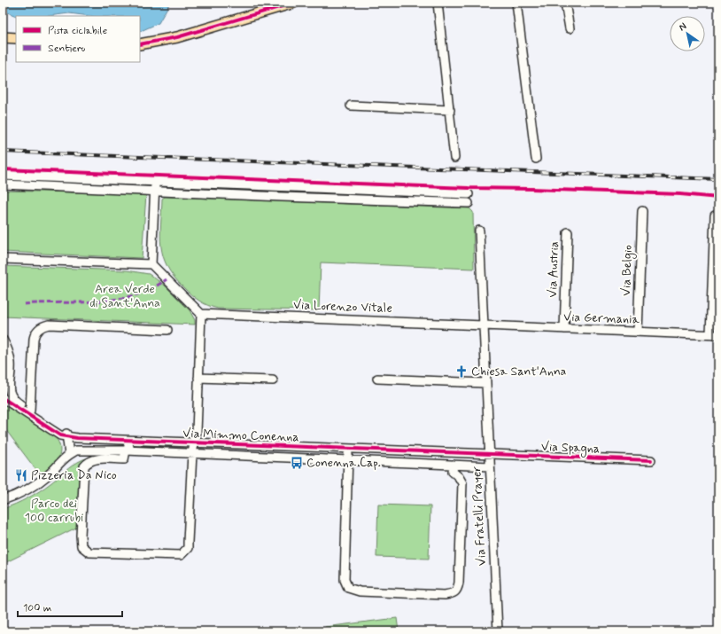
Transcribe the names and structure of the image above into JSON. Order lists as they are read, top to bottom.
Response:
{
  "streets": {
    "street": [
      "Via Austria",
      "Via Belgio",
      "Via Lorenzo Vitale",
      "Via Germania",
      "Via Mimmo Conenna",
      "Via Spagna",
      "Via Fratelli Prayer"
    ]
  },
  "crossings": [
    ["Via Austria", "Via Germania"],
    ["Via Belgio", "Via Germania"],
    ["Via Lorenzo Vitale", "Via Germania"],
    ["Via Lorenzo Vitale", "Via Fratelli Prayer"],
    ["Via Germania", "Via Fratelli Prayer"],
    ["Via Mimmo Conenna", "Via Spagna"],
    ["Via Mimmo Conenna", "Via Fratelli Prayer"],
    ["Via Spagna", "Via Fratelli Prayer"]
  ],
  "parks": ["Area Verde di Sant'Anna", "Parco dei 100 carrubi"],
  "places": {
    "church": ["Chiesa Sant'Anna"],
    "bus stop": ["Conenna Cap."],
    "restaurant": ["Pizzeria Da Nico"]
  },
  "legend": ["Pista ciclabile", "Sentiero"],
  "scale_bar": "100 m",
  "north": "top left"
}
